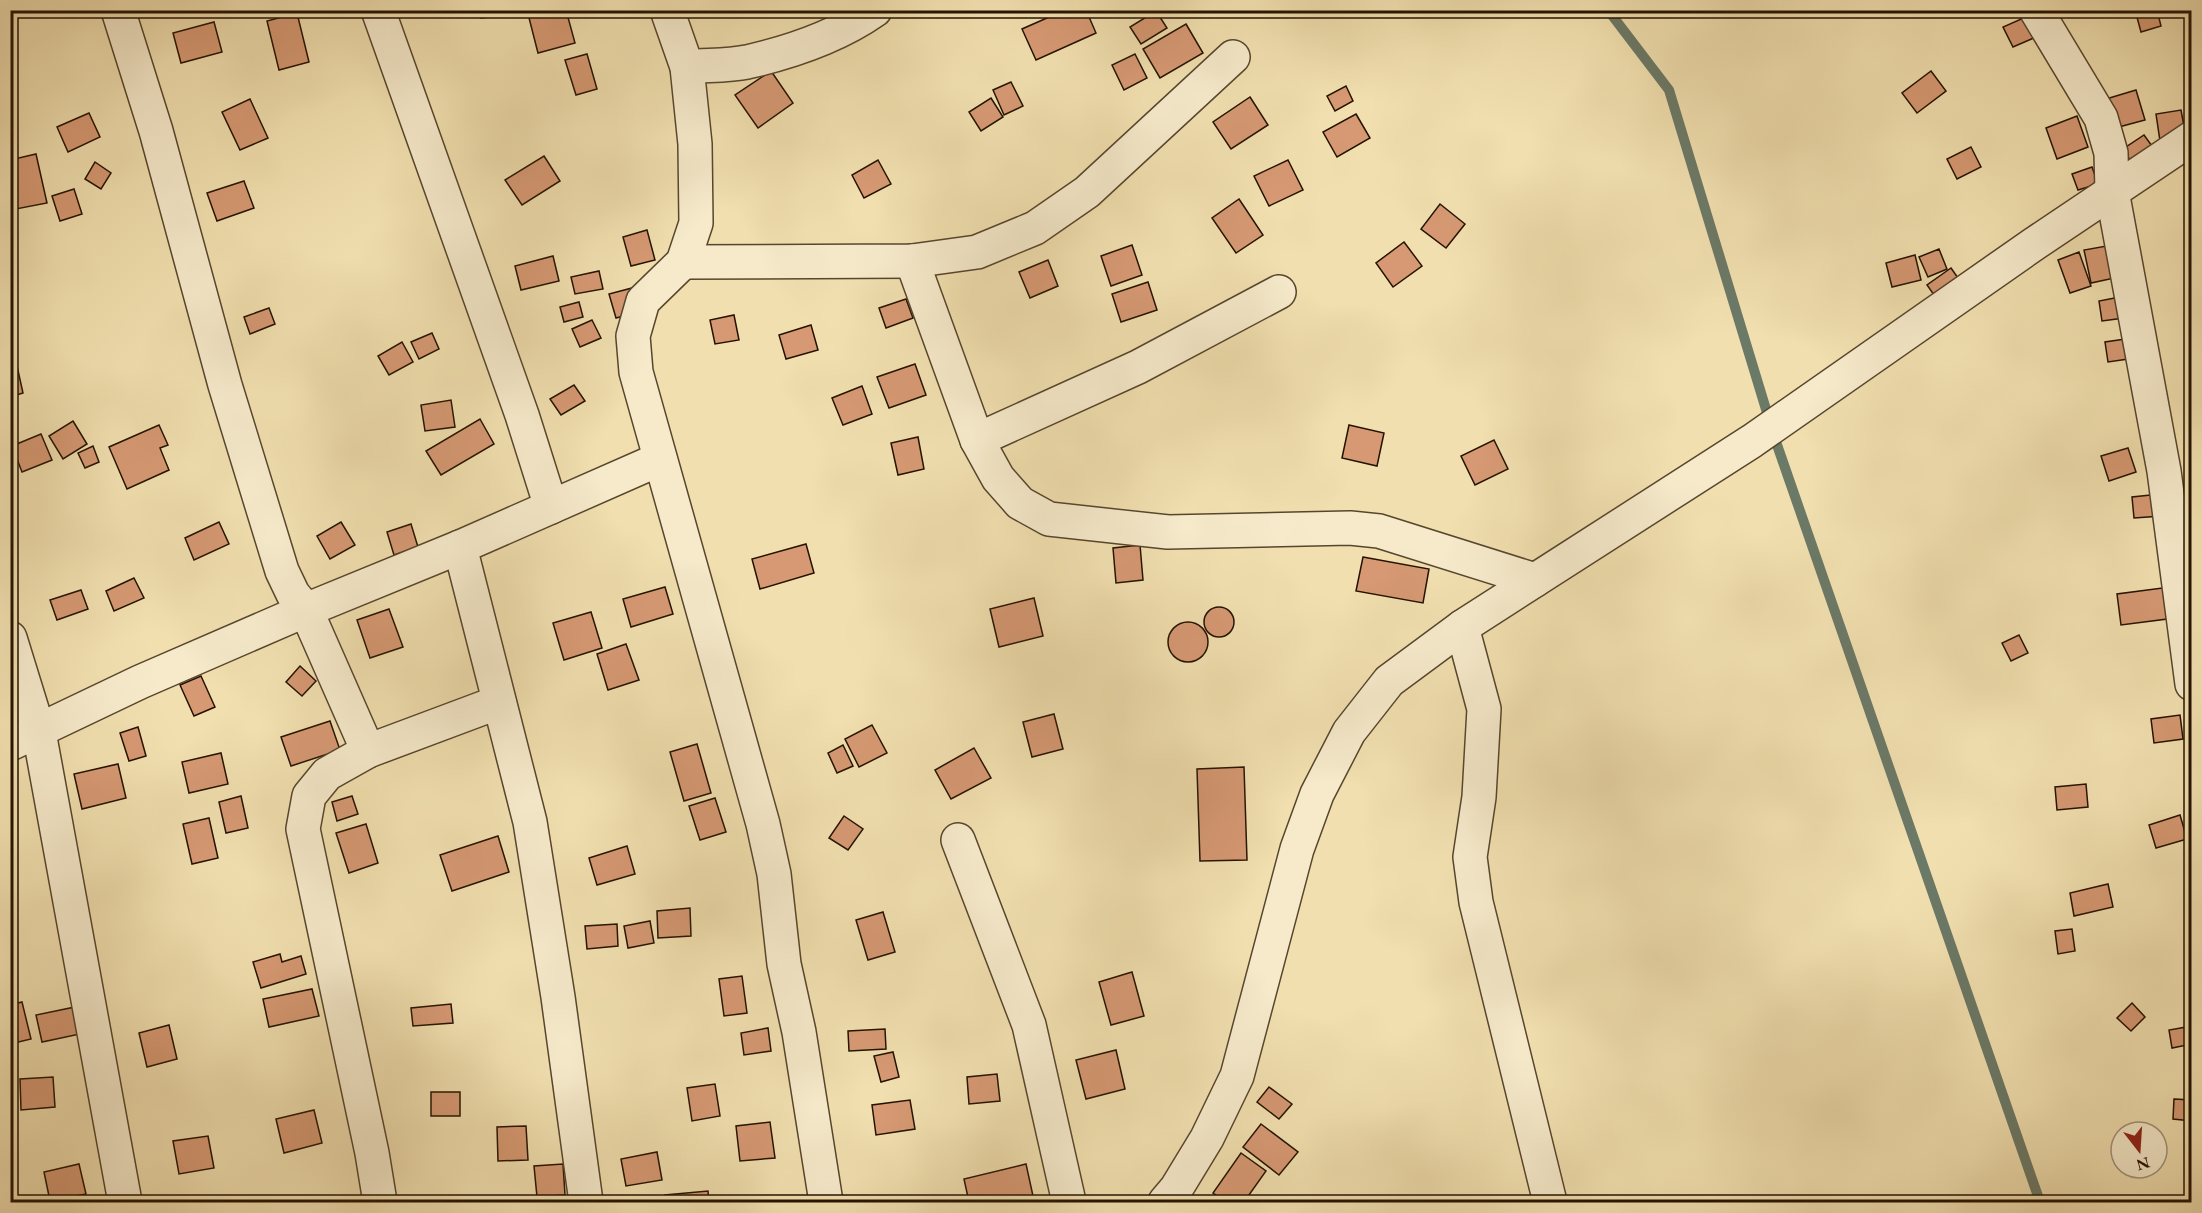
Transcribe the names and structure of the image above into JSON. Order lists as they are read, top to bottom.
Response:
{
  "north": "bottom"
}
